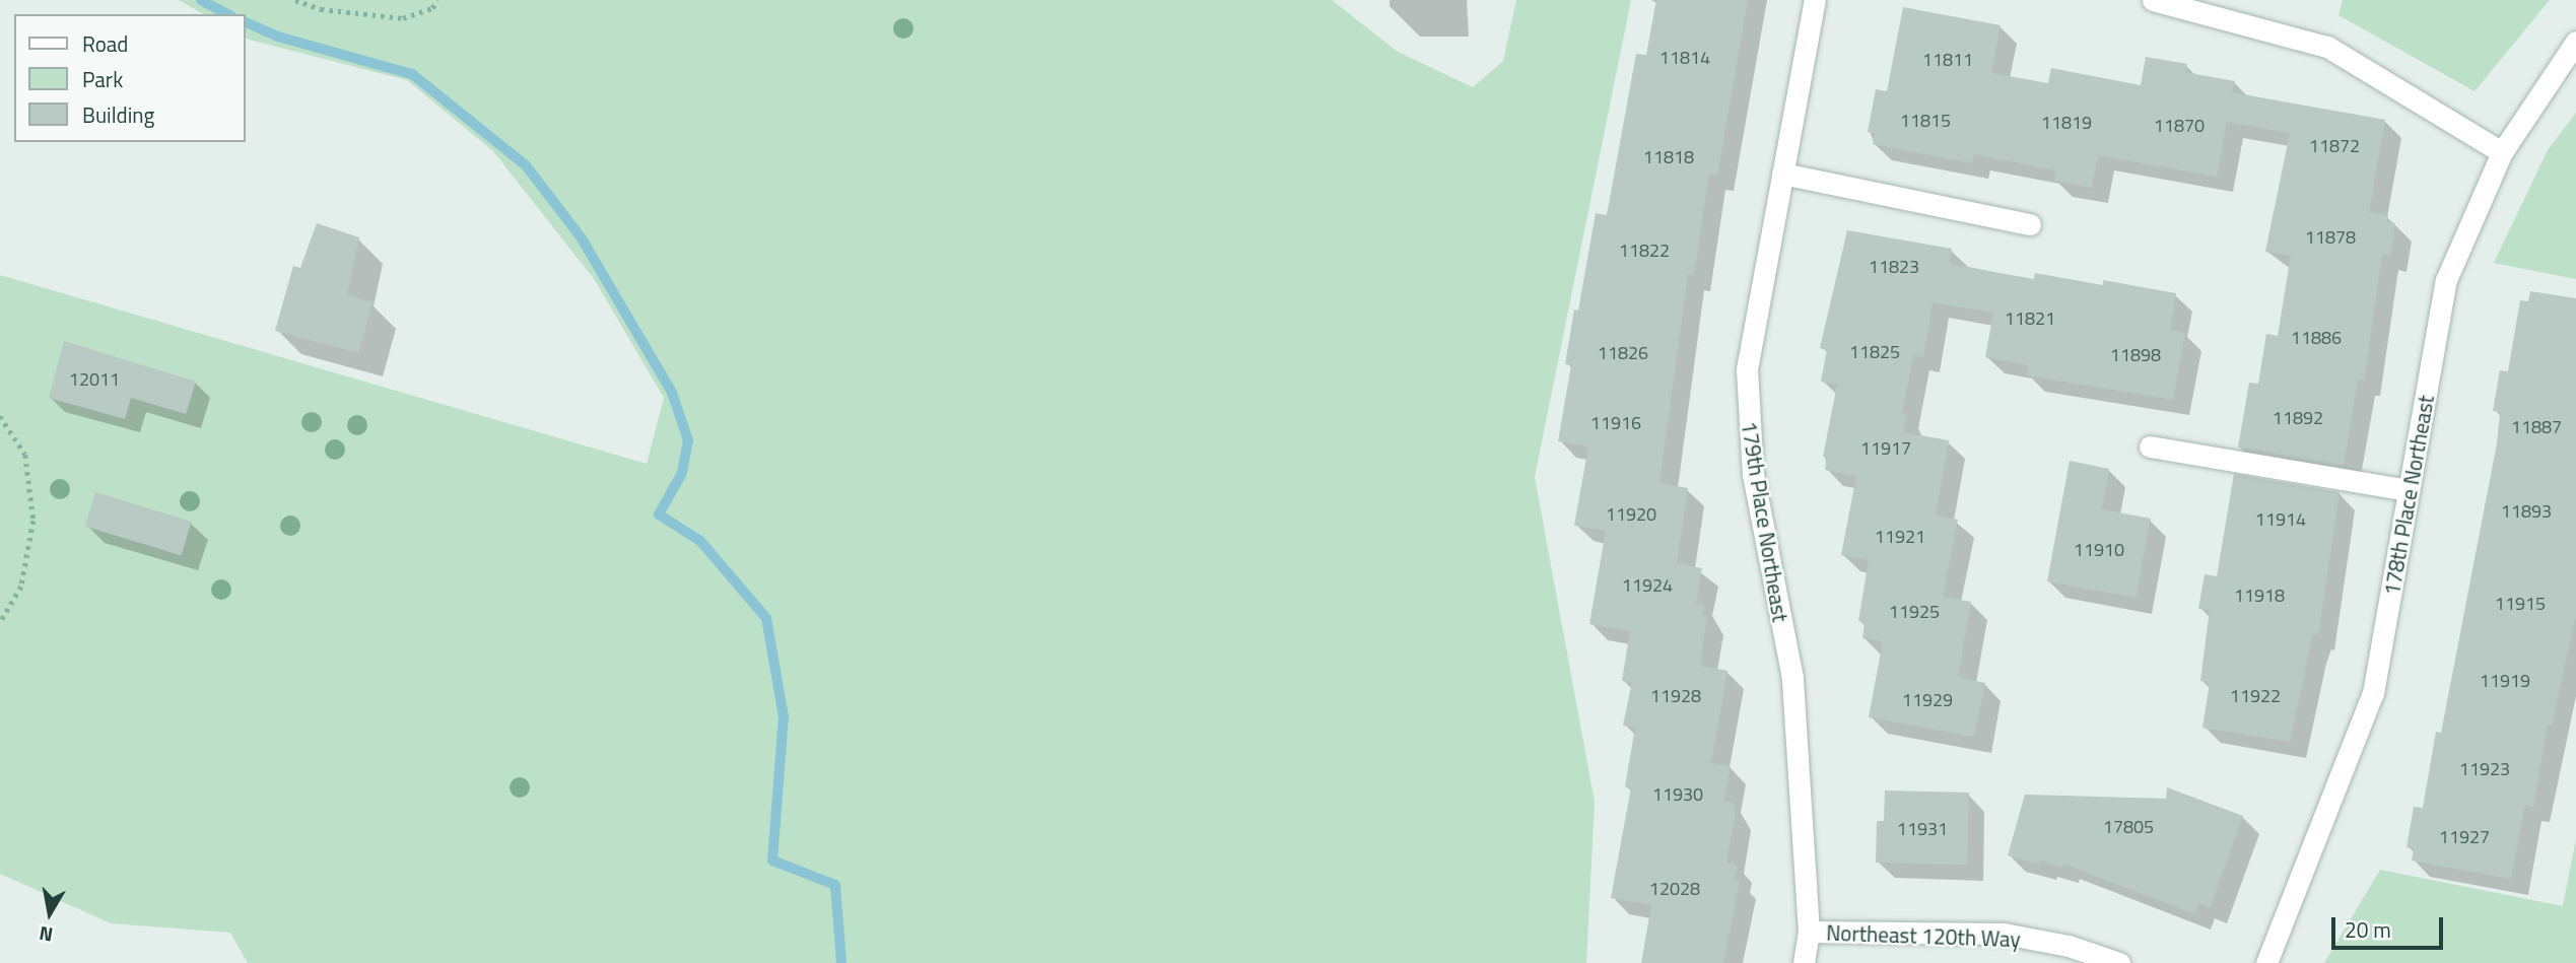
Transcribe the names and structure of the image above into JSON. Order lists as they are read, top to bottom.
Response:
{
  "streets": {
    "street": ["178th Place Northeast", "179th Place Northeast", "Northeast 120th Way"]
  },
  "crossings": [
    ["179th Place Northeast", "Northeast 120th Way"]
  ],
  "house_numbers": [
    "11814",
    "11811",
    "11815",
    "11819",
    "11870",
    "11872",
    "11818",
    "11878",
    "11822",
    "11823",
    "11821",
    "11886",
    "11825",
    "11826",
    "11898",
    "12011",
    "11892",
    "11916",
    "11887",
    "11917",
    "11893",
    "11920",
    "11914",
    "11921",
    "11910",
    "11924",
    "11918",
    "11915",
    "11925",
    "11919",
    "11928",
    "11922",
    "11929",
    "11923",
    "11930",
    "17805",
    "11931",
    "11927",
    "12028"
  ],
  "legend": ["Road", "Park", "Building"],
  "scale_bar": "20 m",
  "north": "bottom"
}
